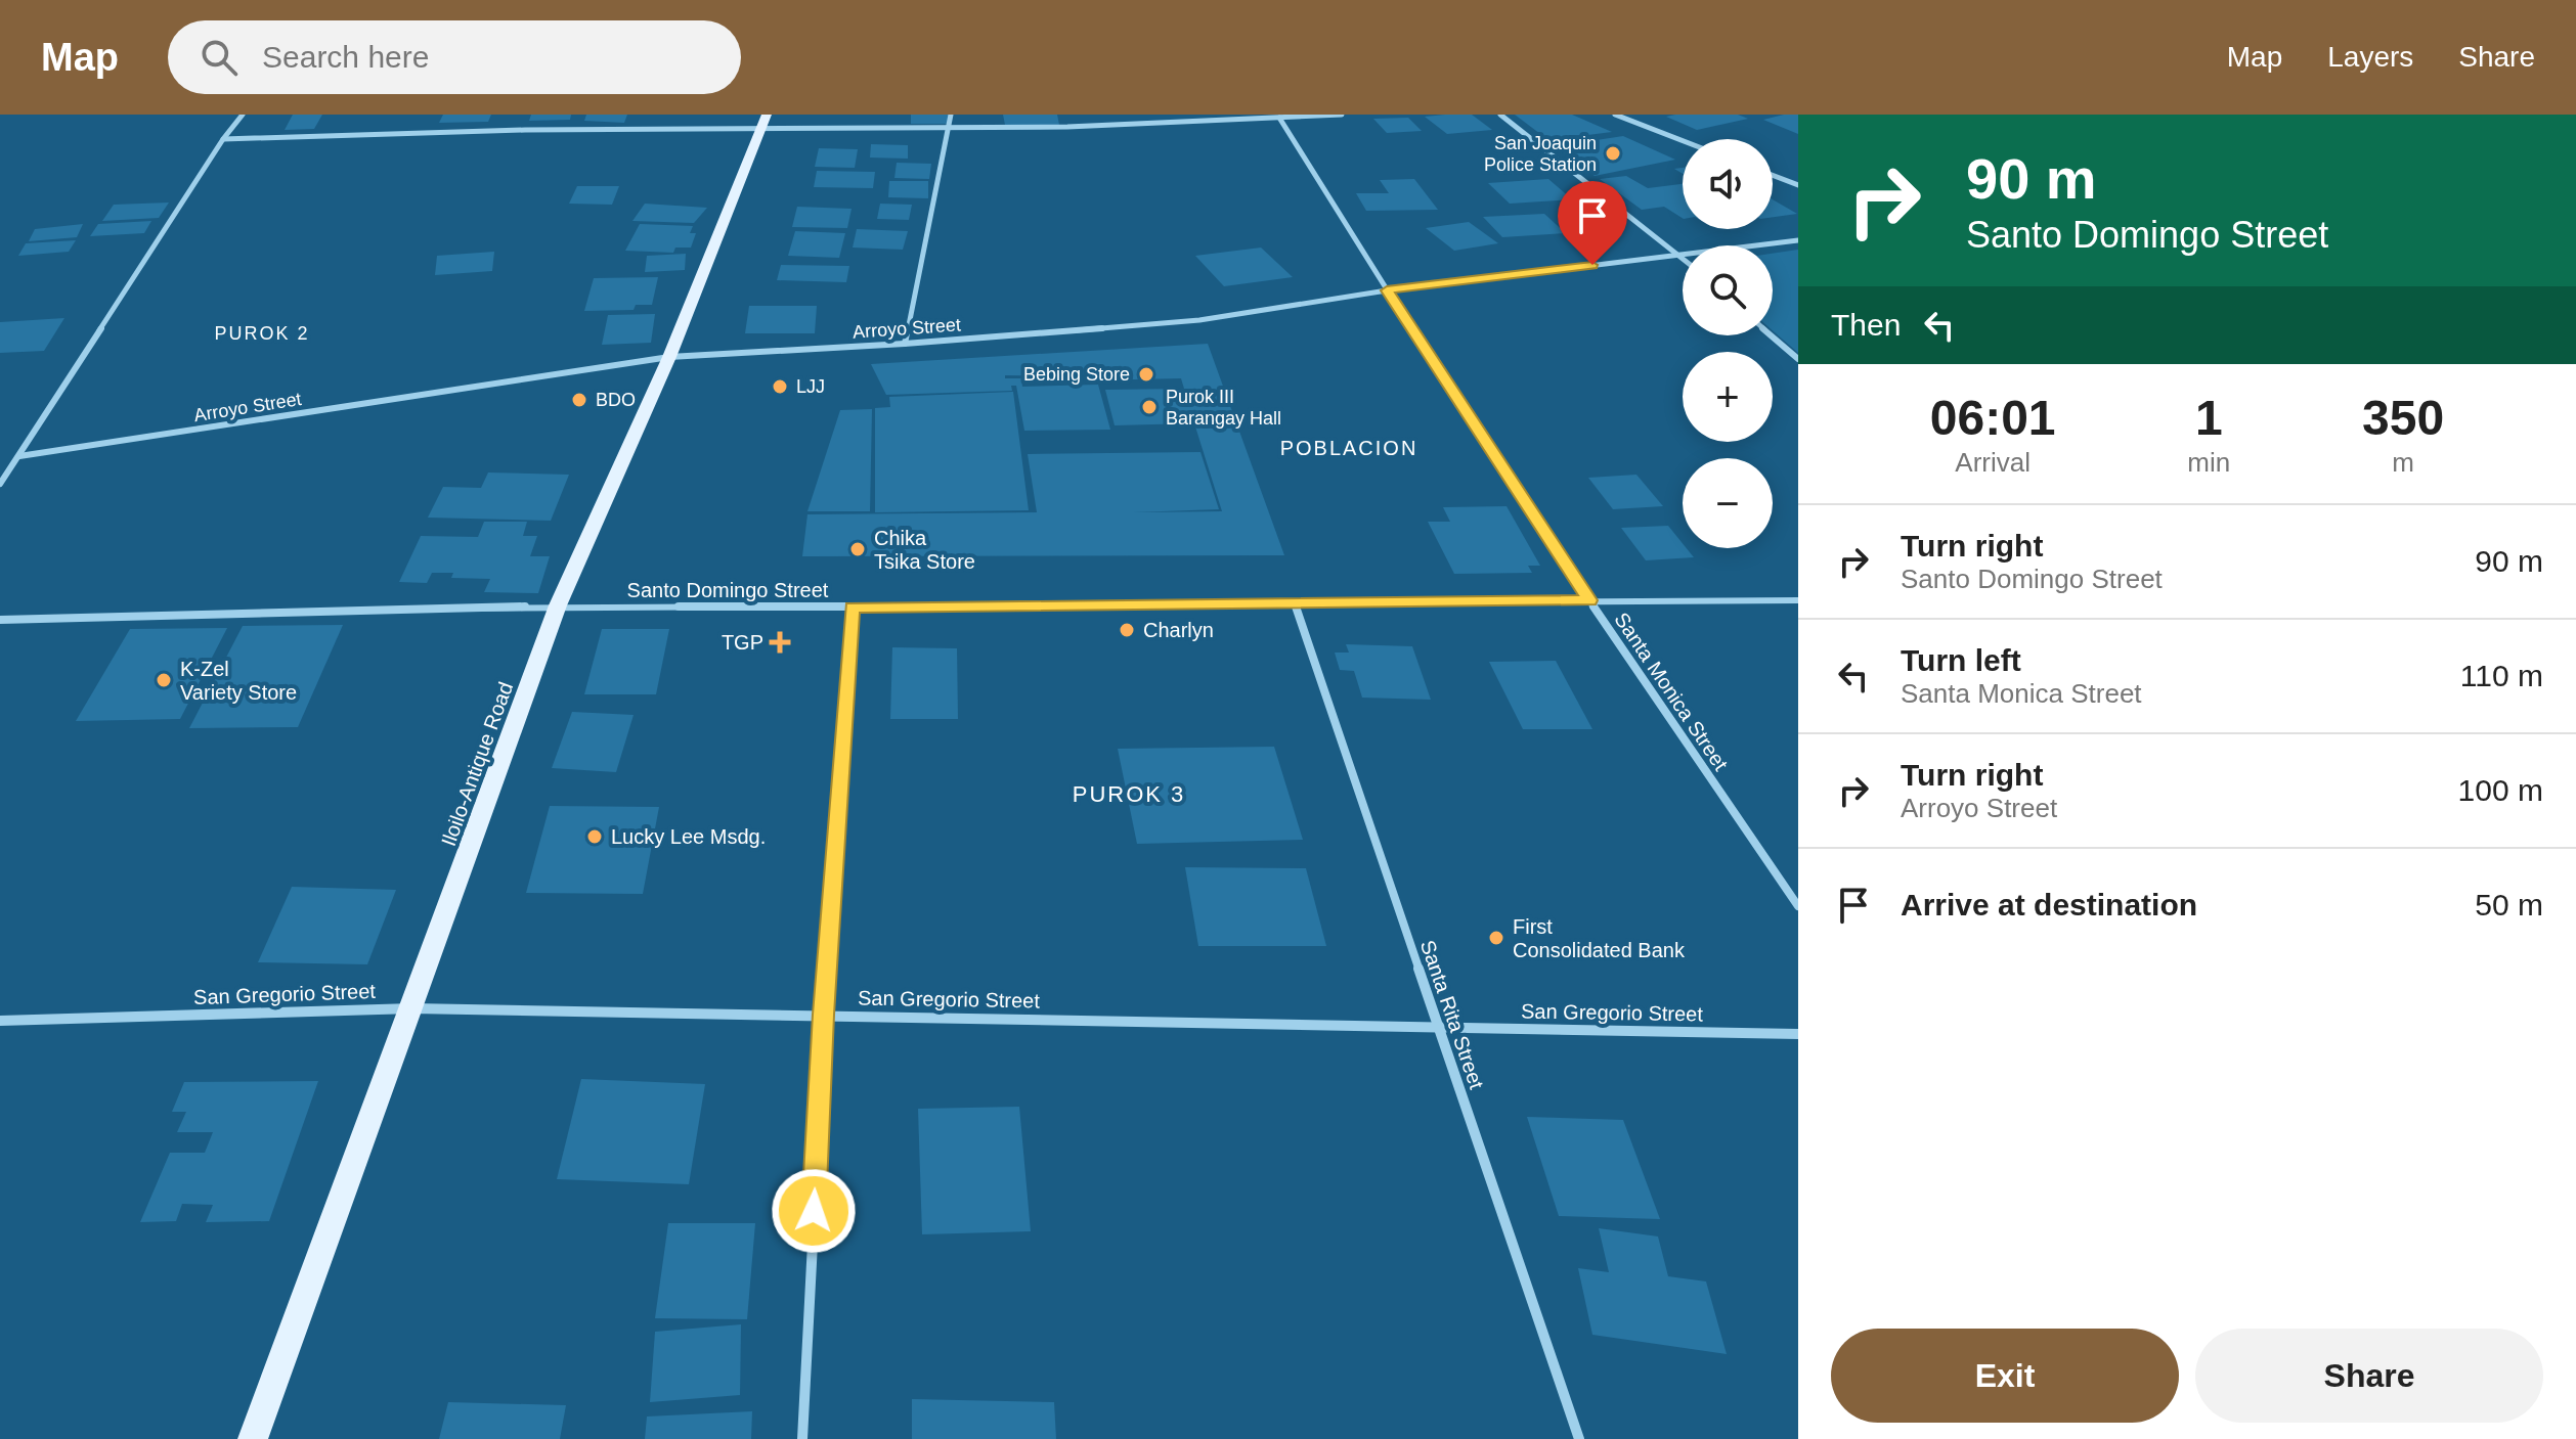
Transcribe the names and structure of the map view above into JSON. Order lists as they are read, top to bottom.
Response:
{
  "streets": {
    "main road": ["Iloilo-Antique Road"],
    "street": [
      "Arroyo Street",
      "Santo Domingo Street",
      "Santa Monica Street",
      "San Gregorio Street",
      "Santa Rita Street"
    ]
  },
  "crossings": [
    ["Arroyo Street", "Santa Monica Street"],
    ["Arroyo Street", "Iloilo-Antique Road"],
    ["Santo Domingo Street", "Santa Monica Street"],
    ["Santo Domingo Street", "Iloilo-Antique Road"],
    ["Santo Domingo Street", "Santa Rita Street"],
    ["Iloilo-Antique Road", "San Gregorio Street"],
    ["San Gregorio Street", "Santa Rita Street"]
  ],
  "districts": ["PUROK 2", "POBLACION", "PUROK 3"],
  "places": {
    "other": [
      "San Joaquin Police Station",
      "Bebing Store",
      "LJJ",
      "BDO",
      "Purok III Barangay Hall",
      "Chika Tsika Store",
      "Charlyn",
      "K-Zel Variety Store",
      "Lucky Lee Msdg.",
      "First Consolidated Bank"
    ],
    "health": ["TGP"]
  },
  "page": {
    "header": "Map",
    "search": "Search here",
    "nav": ["Map", "Layers", "Share"],
    "turn": ["90 m", "Santo Domingo Street"],
    "map_buttons": ["+", "−"],
    "then": "Then",
    "eta": [
      "06:01",
      "Arrival",
      "1",
      "min",
      "350",
      "m"
    ],
    "list": [
      {
        "name": "Turn right",
        "note": "Santo Domingo Street",
        "value": "90 m"
      },
      {
        "name": "Turn left",
        "note": "Santa Monica Street",
        "value": "110 m"
      },
      {
        "name": "Turn right",
        "note": "Arroyo Street",
        "value": "100 m"
      },
      {
        "name": "Arrive at destination",
        "value": "50 m"
      }
    ],
    "buttons": ["Exit", "Share"]
  }
}
